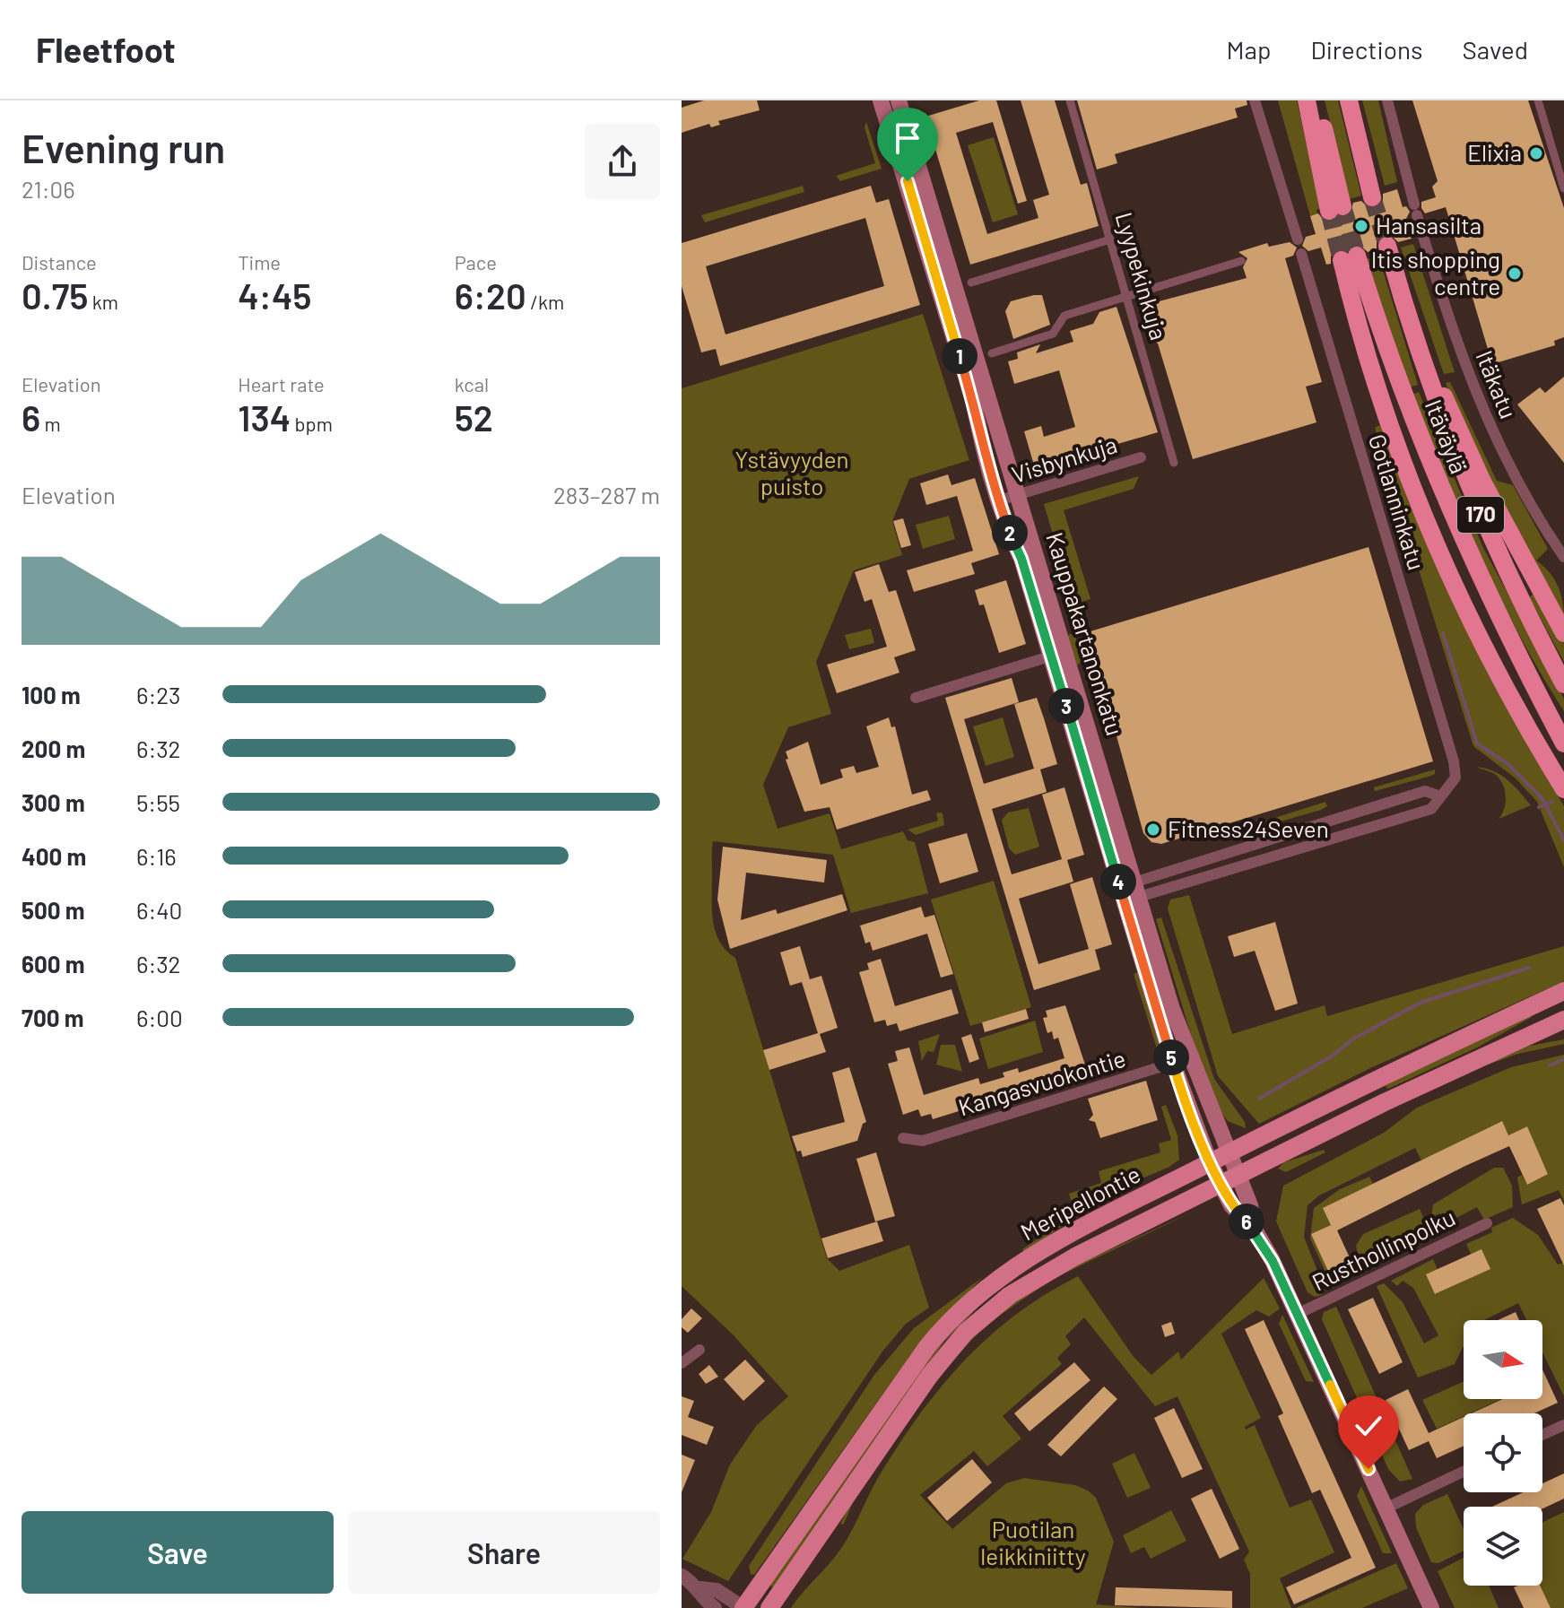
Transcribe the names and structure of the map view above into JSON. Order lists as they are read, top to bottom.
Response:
{
  "streets": {
    "highway": ["Itäväylä", "170"],
    "main road": ["Kauppakartanonkatu", "Meripellontie"],
    "street": [
      "Lyypekinkuja",
      "Itäkatu",
      "Visbynkuja",
      "Gotlanninkatu",
      "Kangasvuokontie",
      "Rusthollinpolku"
    ]
  },
  "crossings": [
    ["Visbynkuja", "Kauppakartanonkatu"],
    ["Kauppakartanonkatu", "Kangasvuokontie"],
    ["Kauppakartanonkatu", "Meripellontie"]
  ],
  "parks": ["Ystävyyden puisto", "Puotilan leikkiniitty"],
  "places": [
    "Elixia",
    "Hansasilta",
    "Itis shopping centre",
    "Fitness24Seven"
  ],
  "north": "right",
  "page": {
    "header": "Fleetfoot",
    "nav": ["Map", "Directions", "Saved"],
    "heading": ["Evening run", "21:06"],
    "stats": [
      ["Distance", "0.75 km"],
      ["Time", "4:45"],
      ["Pace", "6:20 /km"],
      ["Elevation", "6 m"],
      ["Heart rate", "134 bpm"],
      ["kcal", "52"]
    ],
    "pins": [
      "1",
      "2",
      "3",
      "4",
      "5",
      "6"
    ],
    "chart": ["Elevation", "283–287 m"],
    "list": [
      {
        "name": "100 m",
        "note": "6:23"
      },
      {
        "name": "200 m",
        "note": "6:32"
      },
      {
        "name": "300 m",
        "note": "5:55"
      },
      {
        "name": "400 m",
        "note": "6:16"
      },
      {
        "name": "500 m",
        "note": "6:40"
      },
      {
        "name": "600 m",
        "note": "6:32"
      },
      {
        "name": "700 m",
        "note": "6:00"
      }
    ],
    "buttons": ["Save", "Share"]
  }
}
